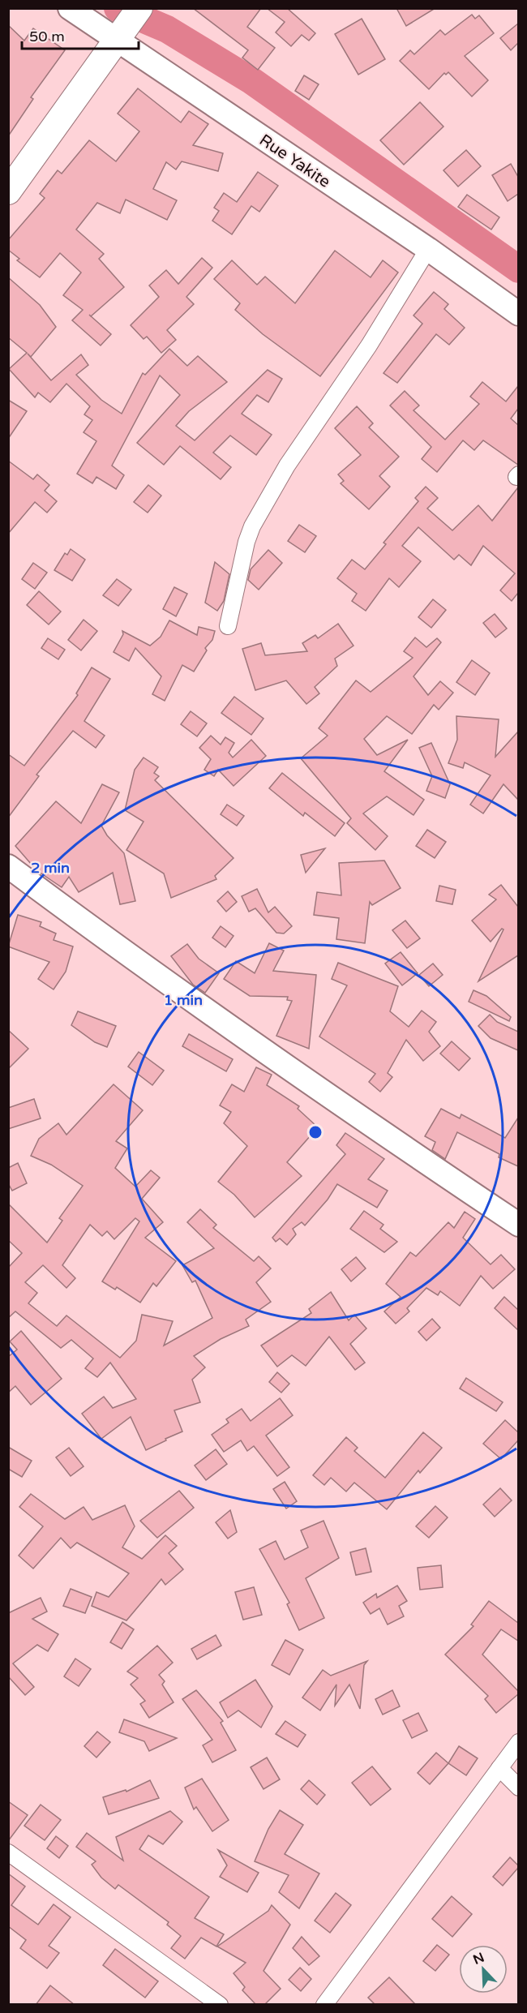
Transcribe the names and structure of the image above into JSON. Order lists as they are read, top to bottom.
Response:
{
  "streets": {
    "street": ["Rue Yakite"]
  },
  "scale_bar": "50 m",
  "north": "top left",
  "rings": ["2 min", "1 min"]
}
